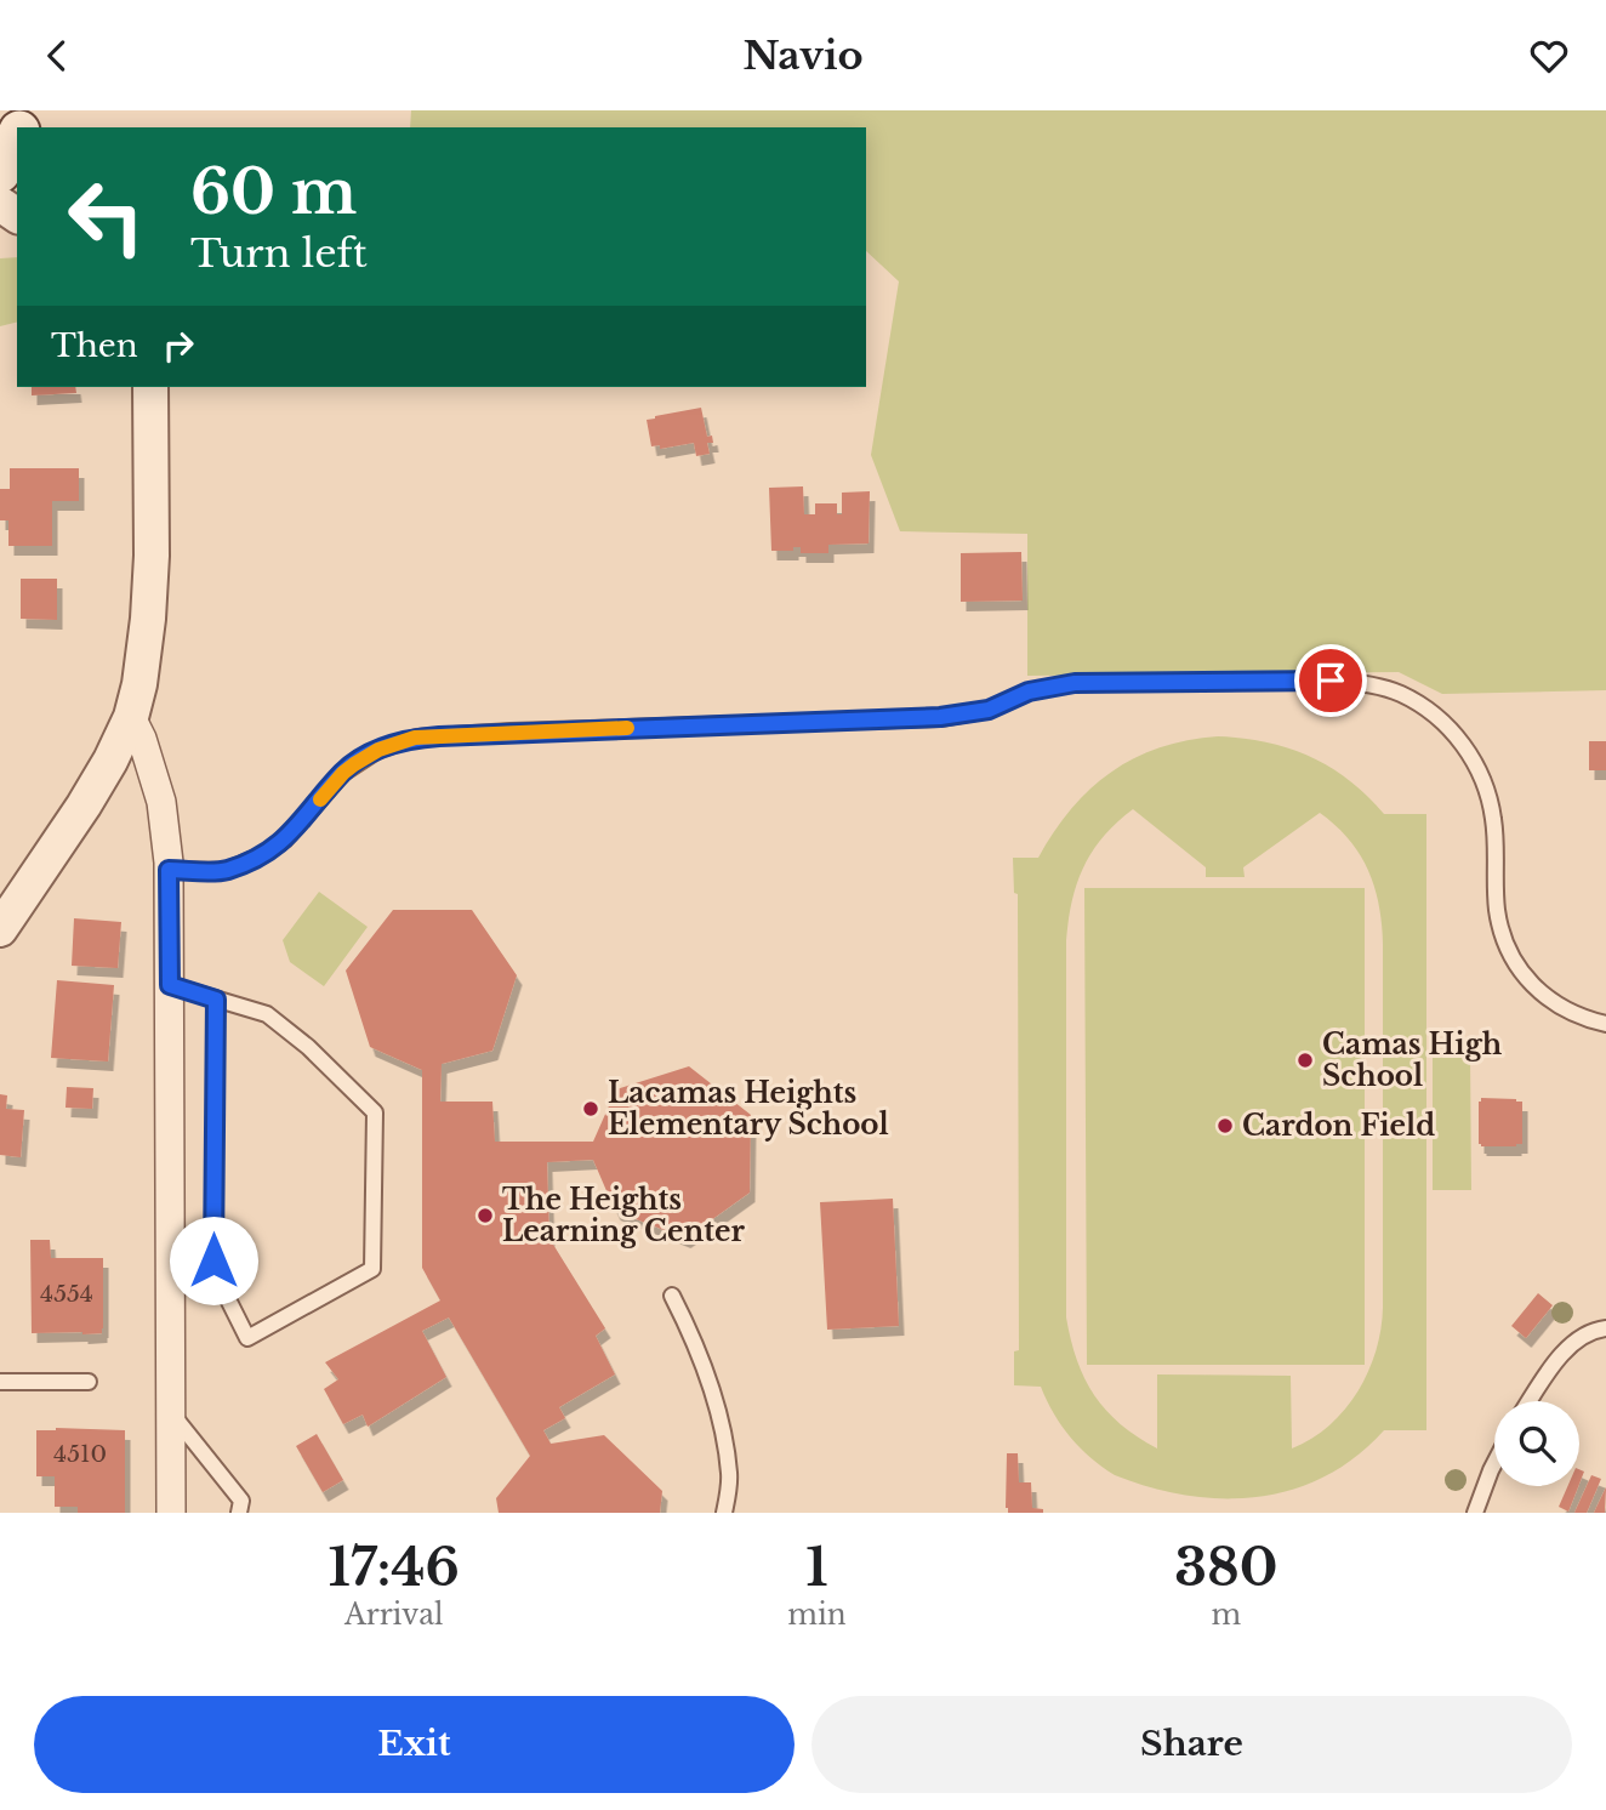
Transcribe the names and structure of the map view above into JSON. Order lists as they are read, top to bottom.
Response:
{
  "places": [
    "Camas High School",
    "Lacamas Heights Elementary School",
    "Cardon Field",
    "The Heights Learning Center"
  ],
  "house_numbers": ["4554", "4510"],
  "page": {
    "header": "Navio",
    "turn": ["60 m", "Turn left"],
    "then": "Then",
    "eta": [
      "17:46",
      "Arrival",
      "1",
      "min",
      "380",
      "m"
    ],
    "buttons": ["Exit", "Share"]
  }
}
